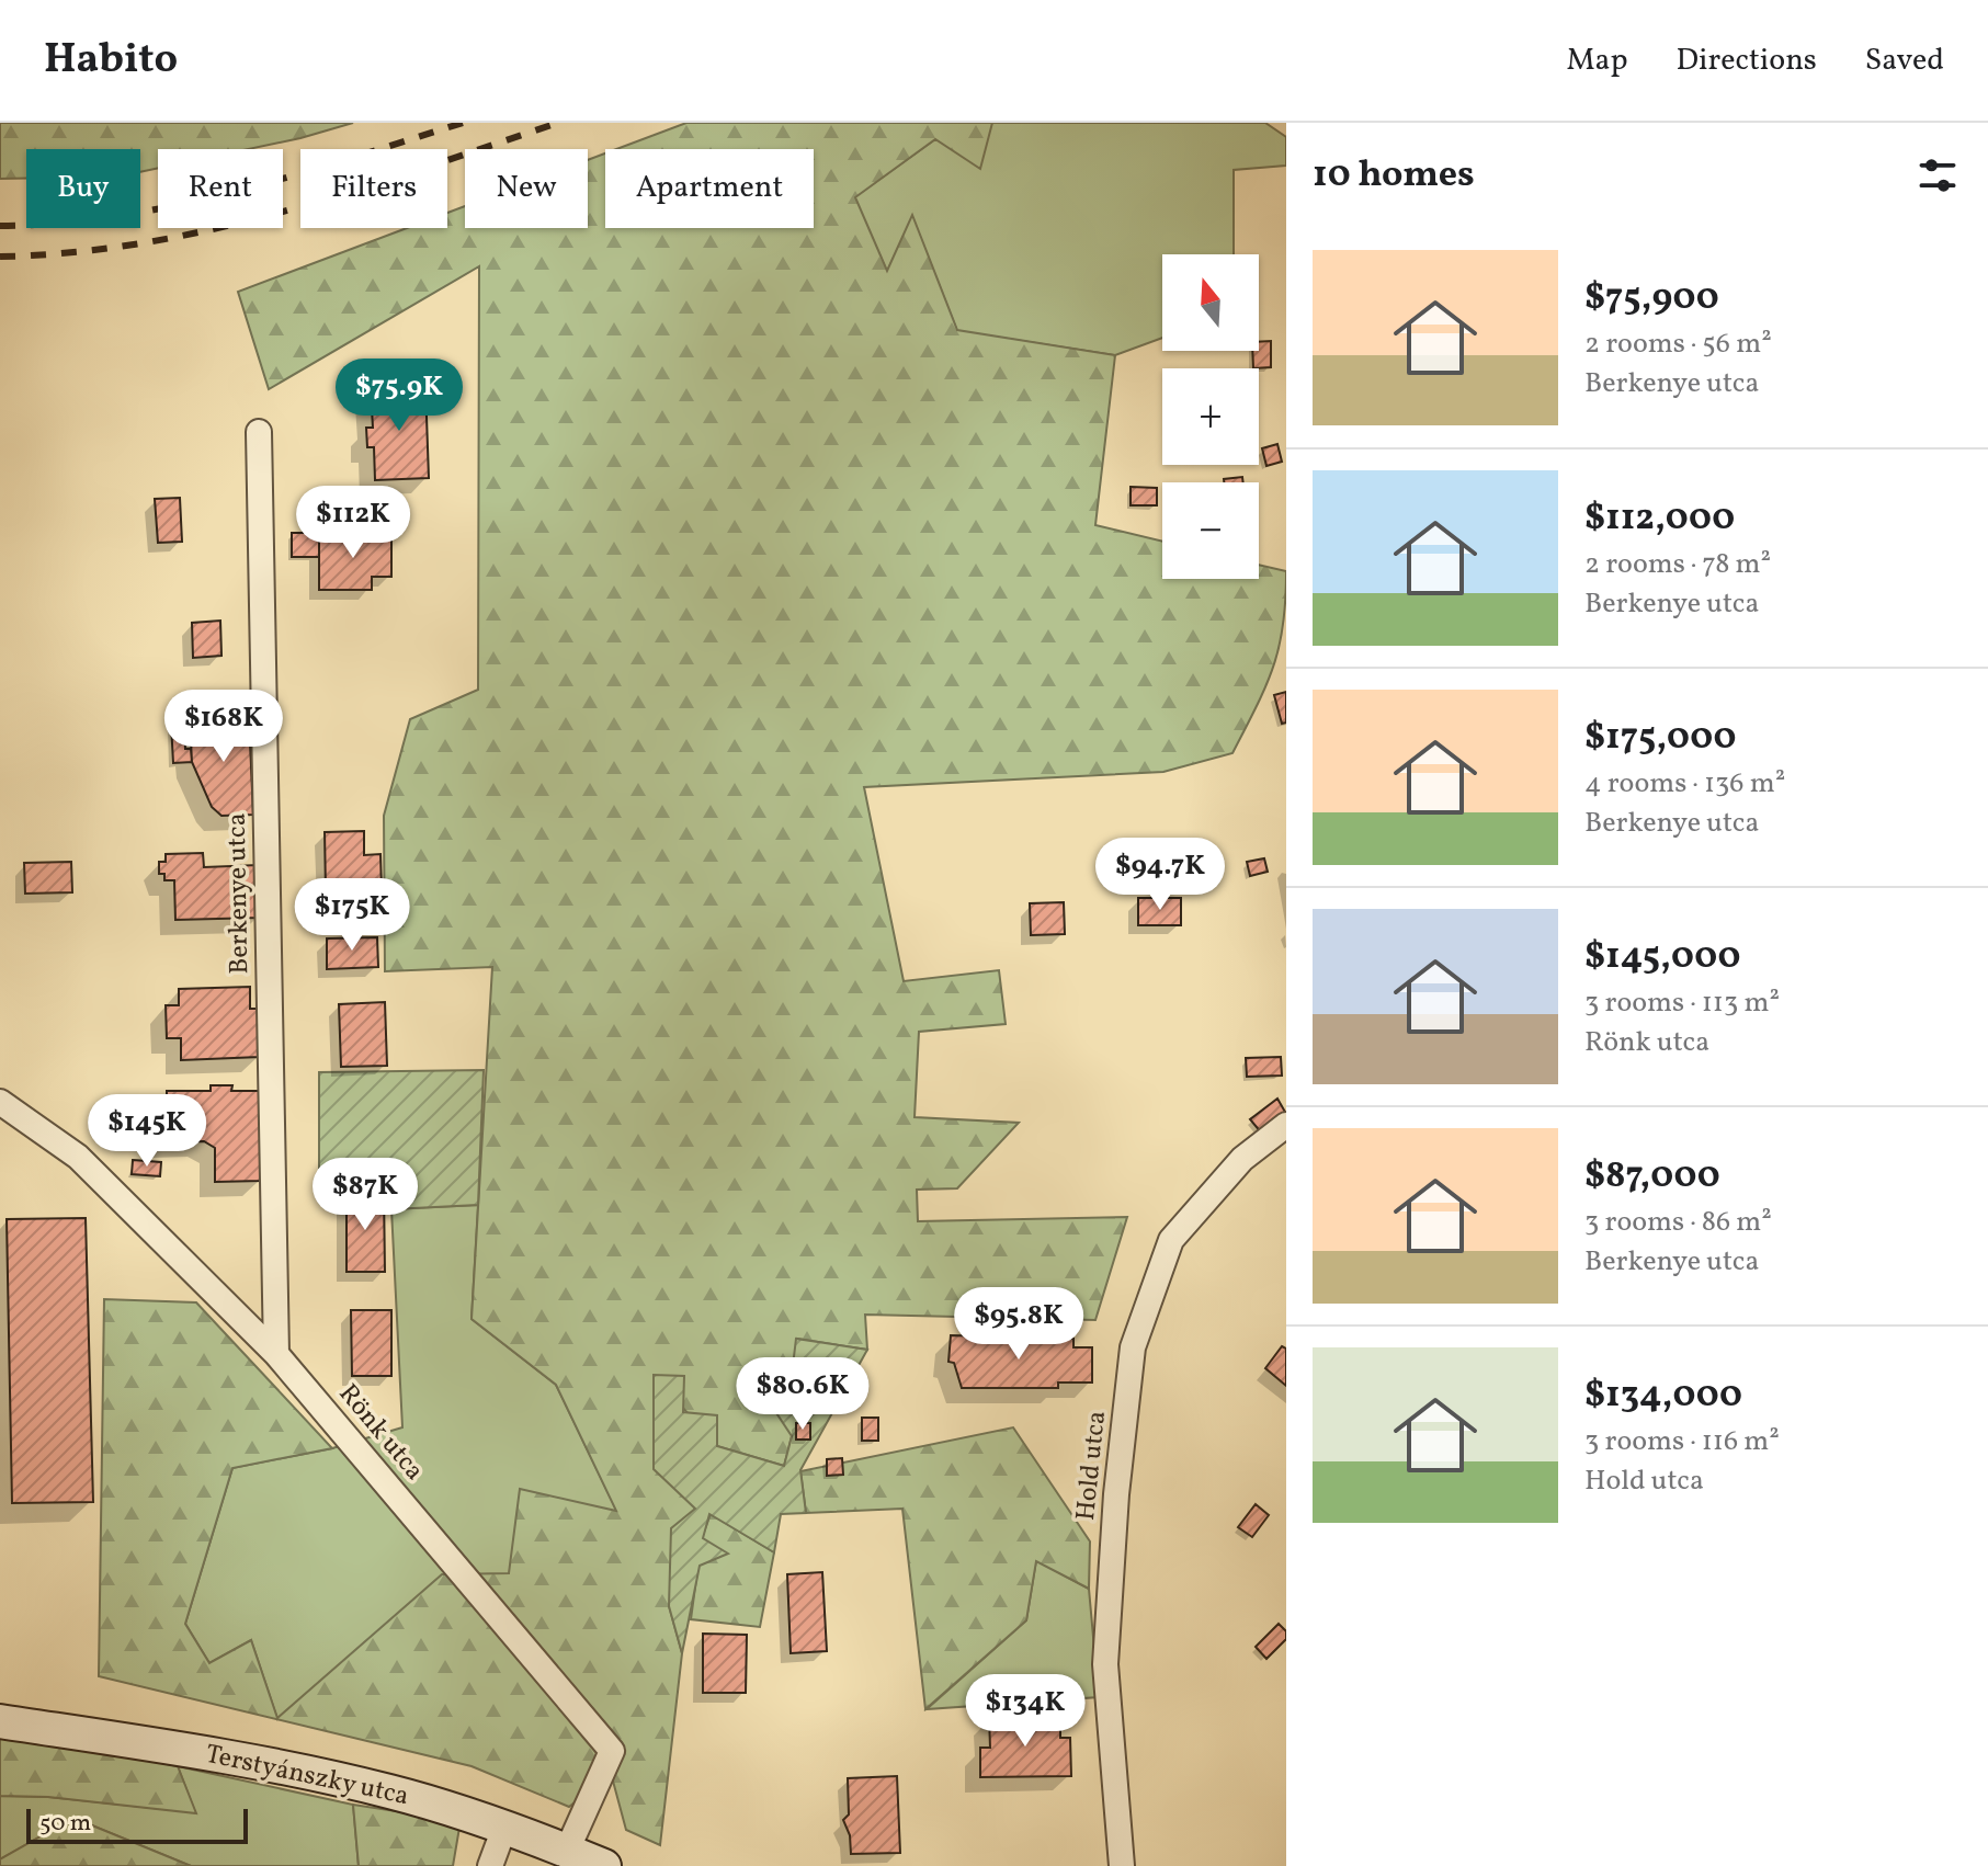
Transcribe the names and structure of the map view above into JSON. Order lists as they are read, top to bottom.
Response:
{
  "streets": {
    "main road": ["Terstyánszky utca"],
    "street": ["Berkenye utca", "Rönk utca", "Hold utca"]
  },
  "crossings": [
    ["Berkenye utca", "Rönk utca"],
    ["Rönk utca", "Terstyánszky utca"]
  ],
  "scale_bar": "50 m",
  "north": "top",
  "page": {
    "header": "Habito",
    "nav": ["Map", "Directions", "Saved"],
    "heading": "10 homes",
    "chip": [
      "Buy",
      "Rent",
      "Filters",
      "New",
      "Apartment"
    ],
    "list": [
      {
        "name": "$75,900",
        "note": "2 rooms · 56 m² · Berkenye utca"
      },
      {
        "name": "$112,000",
        "note": "2 rooms · 78 m² · Berkenye utca"
      },
      {
        "name": "$175,000",
        "note": "4 rooms · 136 m² · Berkenye utca"
      },
      {
        "name": "$145,000",
        "note": "3 rooms · 113 m² · Rönk utca"
      },
      {
        "name": "$87,000",
        "note": "3 rooms · 86 m² · Berkenye utca"
      },
      {
        "name": "$134,000",
        "note": "3 rooms · 116 m² · Hold utca"
      }
    ],
    "map_buttons": ["+", "−"],
    "price": [
      "$75.9K",
      "$112K",
      "$168K",
      "$94.7K",
      "$175K",
      "$145K",
      "$87K",
      "$95.8K",
      "$80.6K",
      "$134K"
    ],
    "scale": "50 m"
  }
}
